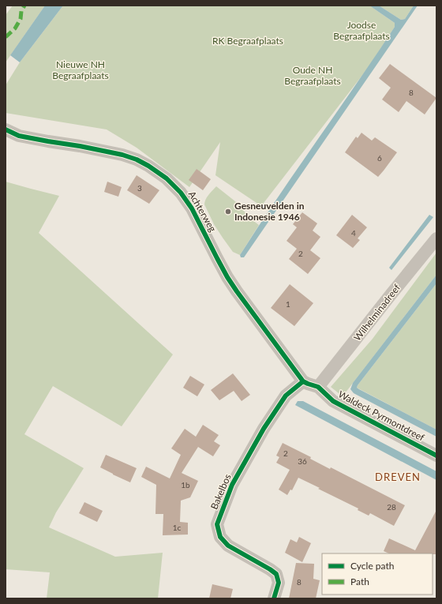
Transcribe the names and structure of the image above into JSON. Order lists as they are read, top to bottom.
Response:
{
  "streets": {
    "street": [
      "Achterweg",
      "Wilhelminadreef",
      "Waldeck Pyrmontdreef",
      "Bakelbos"
    ]
  },
  "crossings": [
    ["Achterweg", "Waldeck Pyrmontdreef"],
    ["Achterweg", "Bakelbos"],
    ["Wilhelminadreef", "Waldeck Pyrmontdreef"],
    ["Waldeck Pyrmontdreef", "Bakelbos"]
  ],
  "districts": ["DREVEN"],
  "parks": [
    "Joodse Begraafplaats",
    "RK Begraafplaats",
    "Nieuwe NH Begraafplaats",
    "Oude NH Begraafplaats"
  ],
  "places": ["Gesneuvelden in Indonesie 1946"],
  "house_numbers": [
    "8",
    "6",
    "3",
    "4",
    "2",
    "1",
    "2",
    "36",
    "1b",
    "28",
    "1c",
    "8"
  ],
  "legend": ["Cycle path", "Path"]
}
